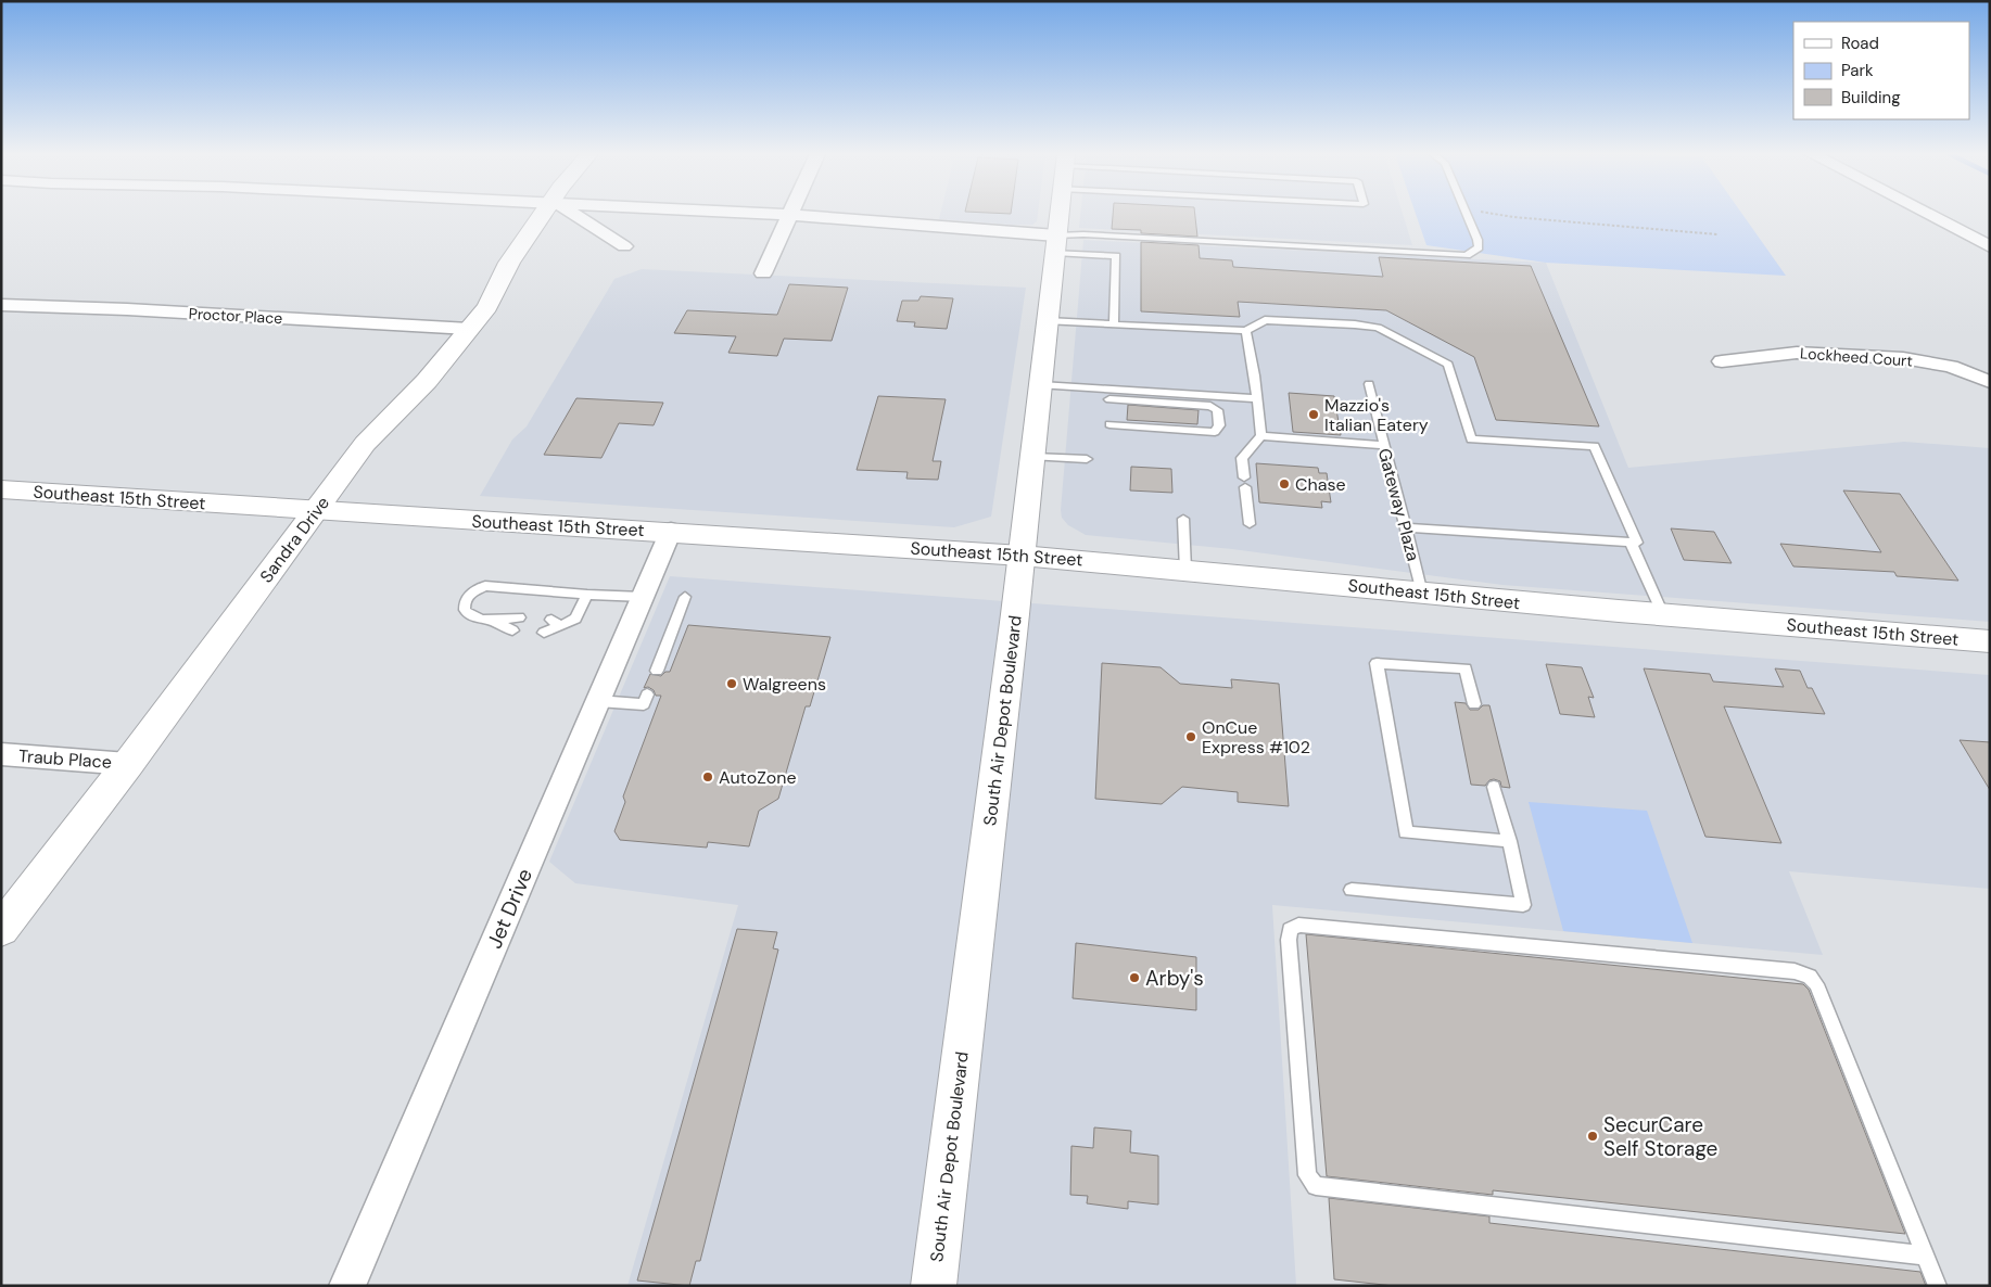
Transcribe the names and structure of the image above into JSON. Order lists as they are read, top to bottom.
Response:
{
  "streets": {
    "main road": ["Southeast 15th Street", "Sandra Drive", "South Air Depot Boulevard"],
    "street": [
      "Proctor Place",
      "Lockheed Court",
      "Traub Place",
      "Jet Drive"
    ],
    "lane": ["Gateway Plaza"]
  },
  "crossings": [
    ["Proctor Place", "Sandra Drive"],
    ["Southeast 15th Street", "Gateway Plaza"],
    ["Southeast 15th Street", "Sandra Drive"],
    ["Southeast 15th Street", "South Air Depot Boulevard"],
    ["Southeast 15th Street", "Jet Drive"],
    ["Sandra Drive", "Traub Place"]
  ],
  "places": [
    "Mazzio's Italian Eatery",
    "Chase",
    "Walgreens",
    "OnCue Express #102",
    "AutoZone",
    "Arby's",
    "SecurCare Self Storage"
  ],
  "legend": ["Road", "Park", "Building"]
}
